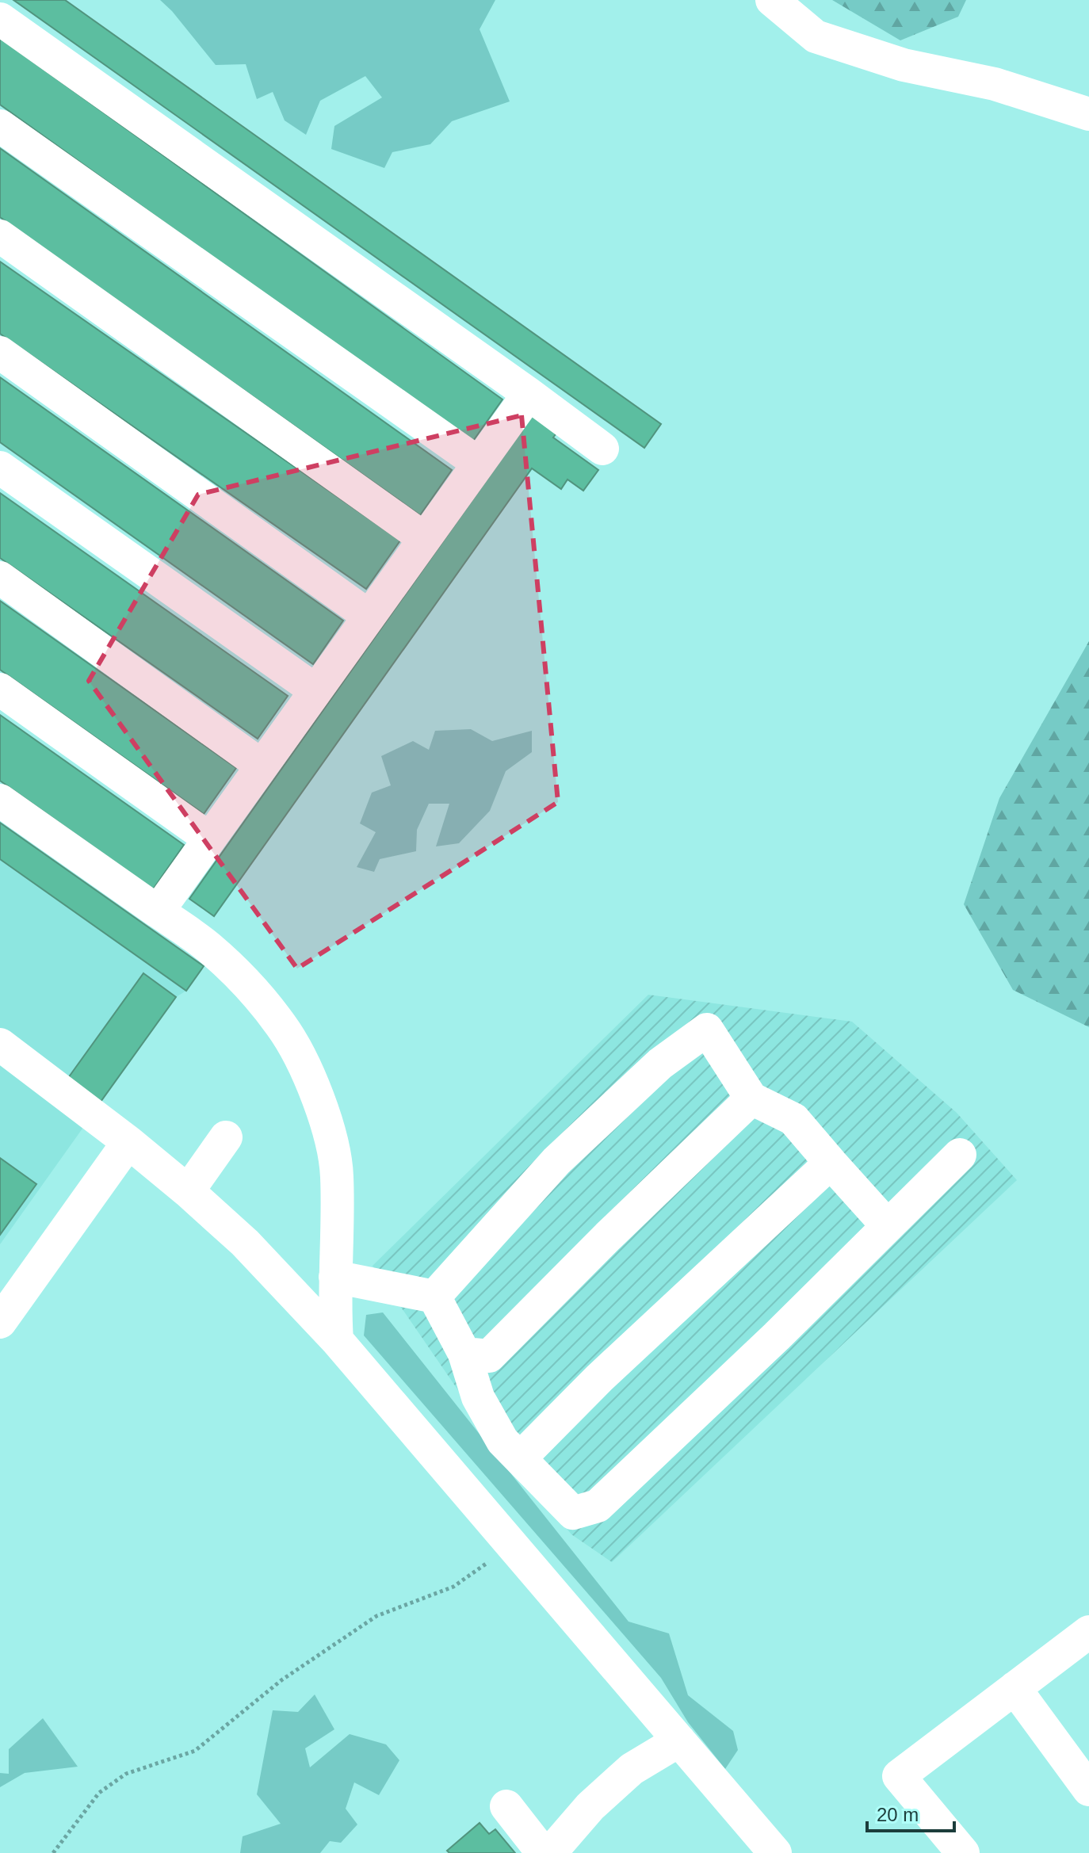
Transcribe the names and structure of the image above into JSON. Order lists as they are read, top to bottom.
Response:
{
  "scale_bar": "20 m"
}
